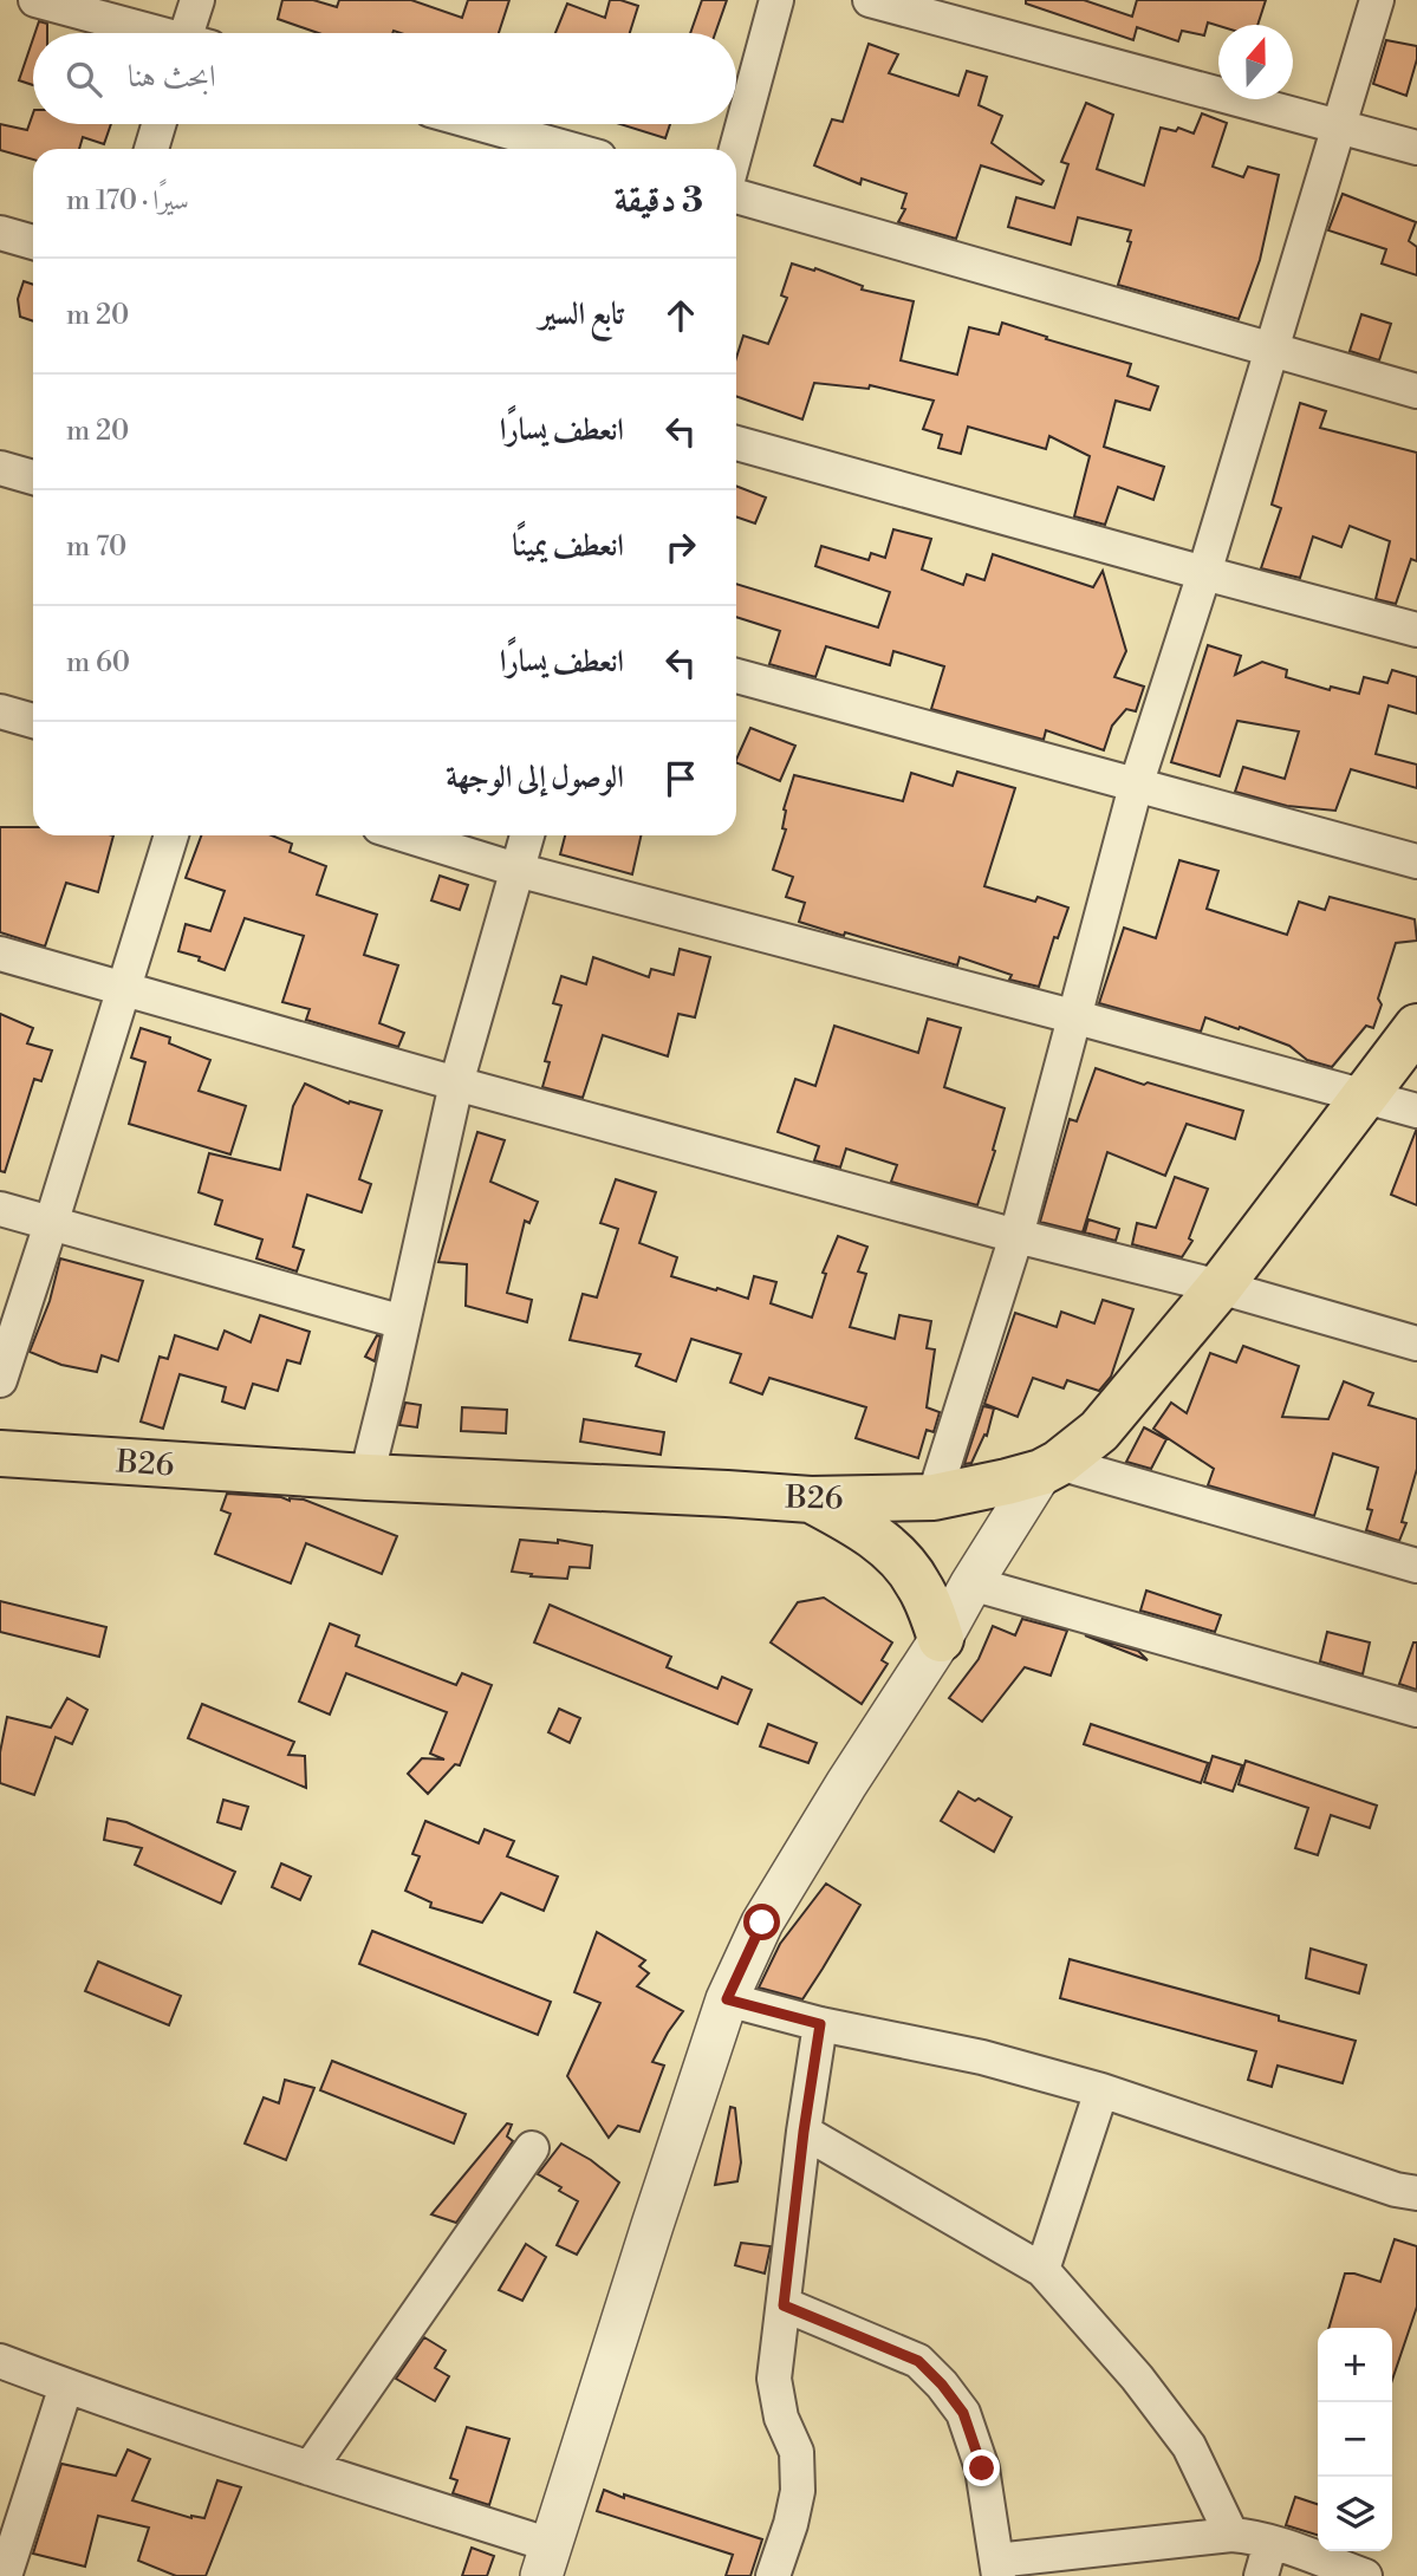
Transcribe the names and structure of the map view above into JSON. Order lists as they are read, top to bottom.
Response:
{
  "streets": {
    "highway": ["B26"]
  },
  "north": "top",
  "page": {
    "search": "ابحث هنا",
    "heading": ["3 دقيقة", "سيرًا · 170 m"],
    "list": [
      ["تابع السير", "20 m"],
      ["انعطف يسارًا", "20 m"],
      ["انعطف يمينًا", "70 m"],
      ["انعطف يسارًا", "60 m"],
      "الوصول إلى الوجهة"
    ],
    "map_buttons": ["+", "−"]
  }
}
